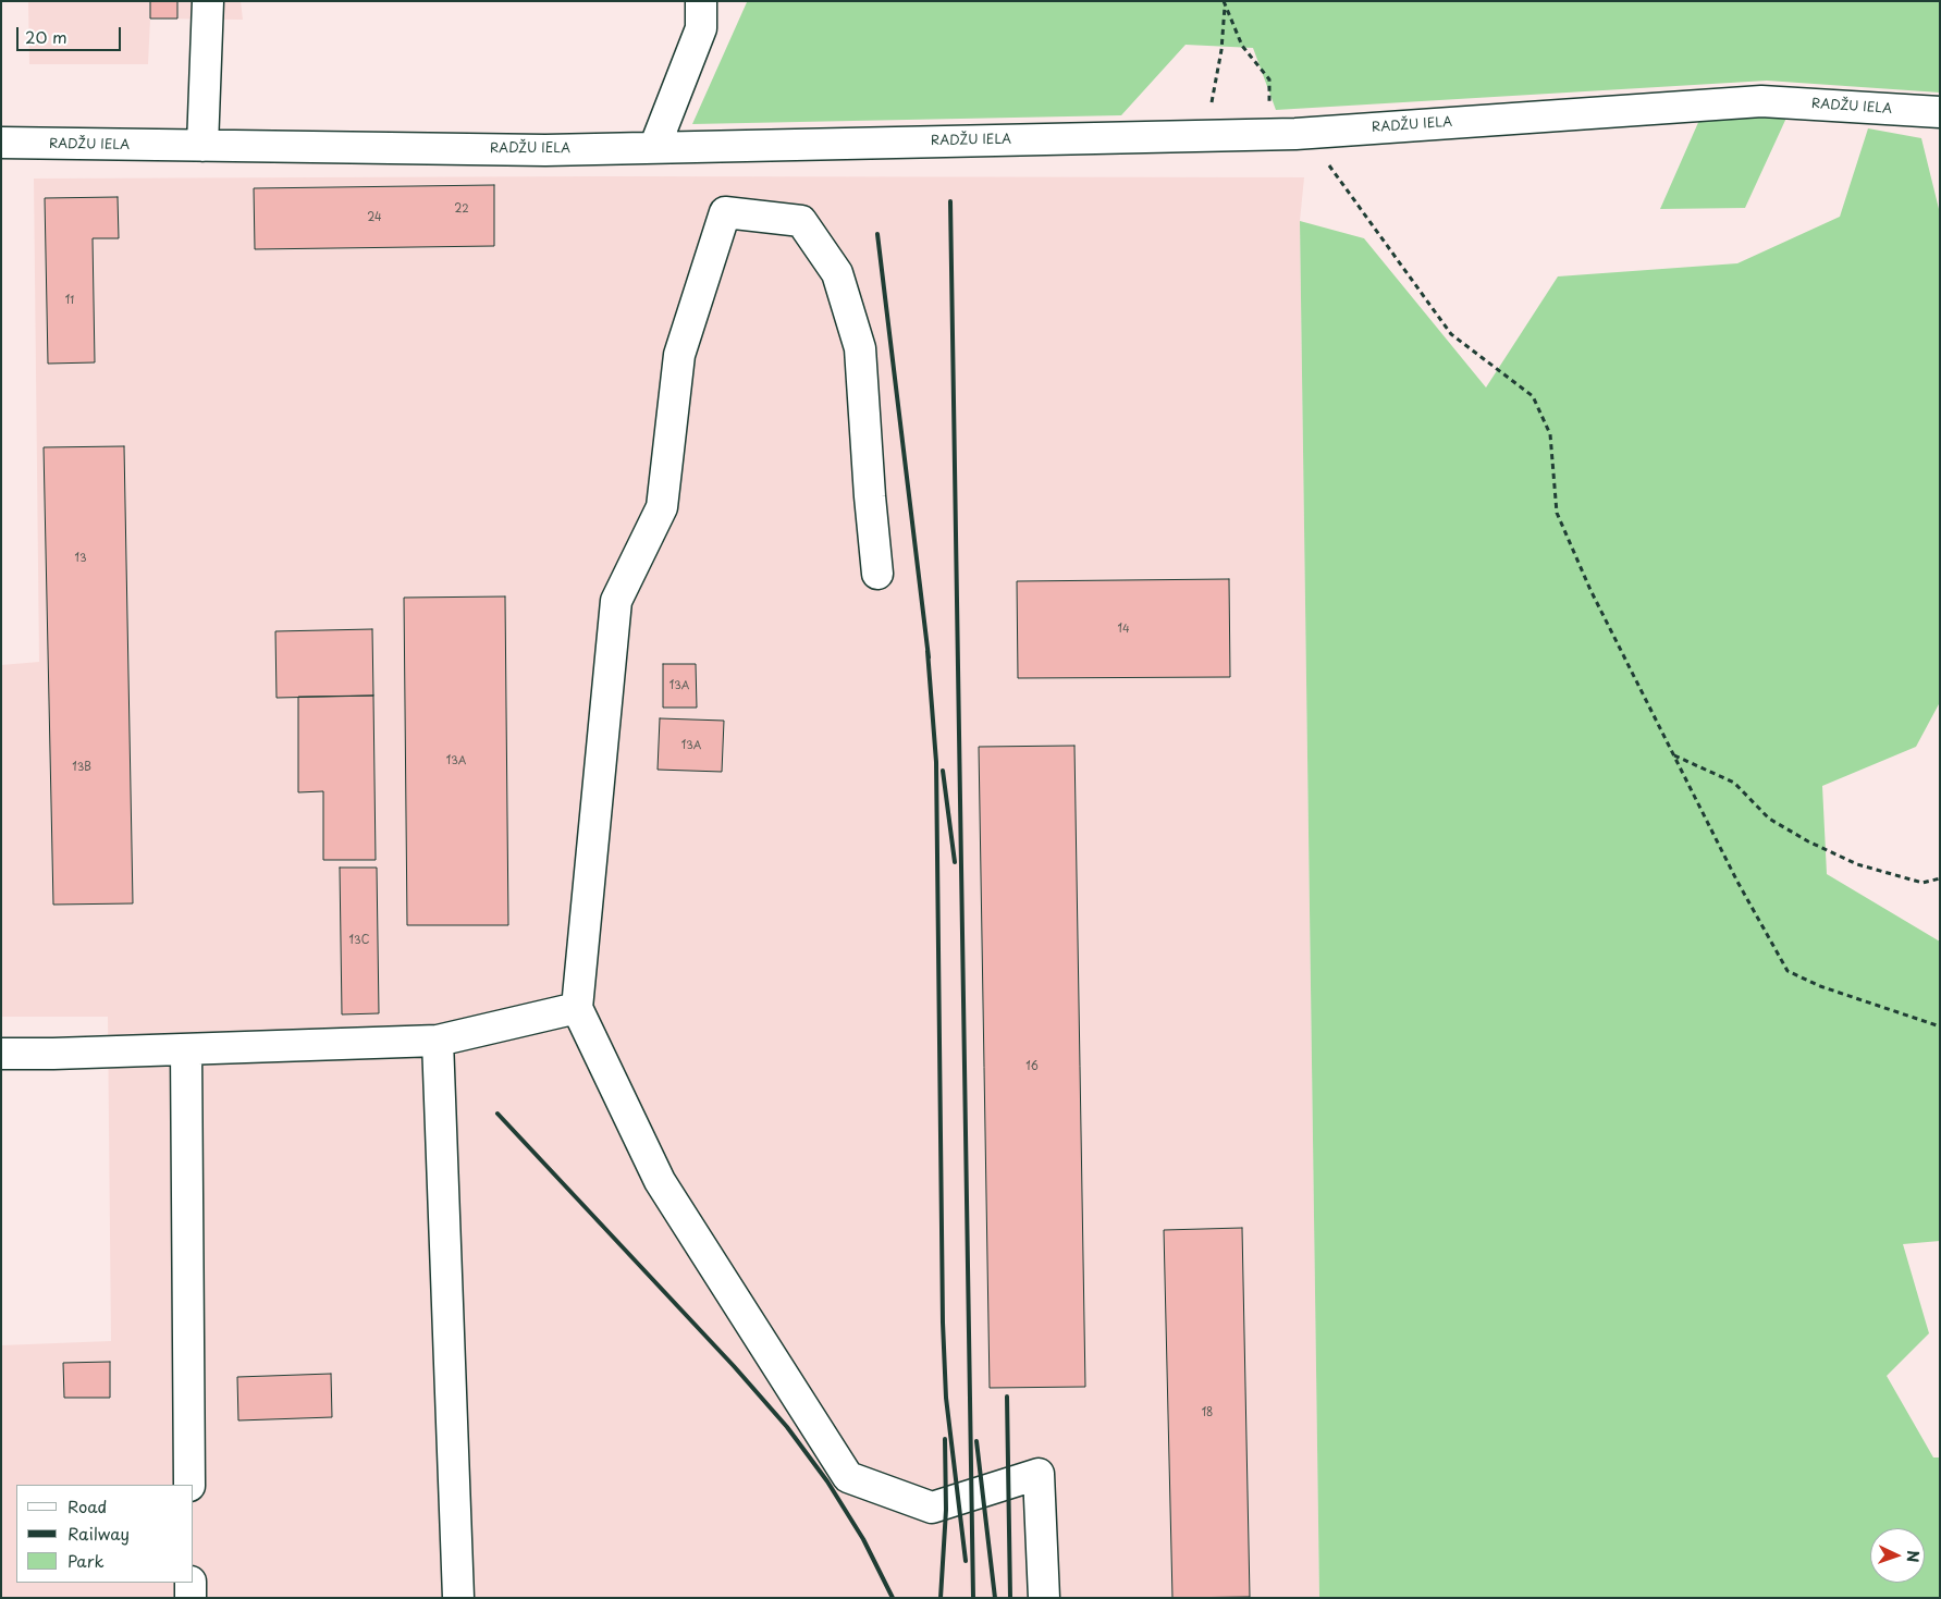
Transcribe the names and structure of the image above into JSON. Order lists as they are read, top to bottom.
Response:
{
  "streets": {
    "street": ["RADŽU IELA"]
  },
  "house_numbers": [
    "22",
    "24",
    "11",
    "13",
    "14",
    "13A",
    "13A",
    "13A",
    "13B",
    "13C",
    "16",
    "18"
  ],
  "legend": ["Road", "Railway", "Park"],
  "scale_bar": "20 m",
  "north": "right"
}
